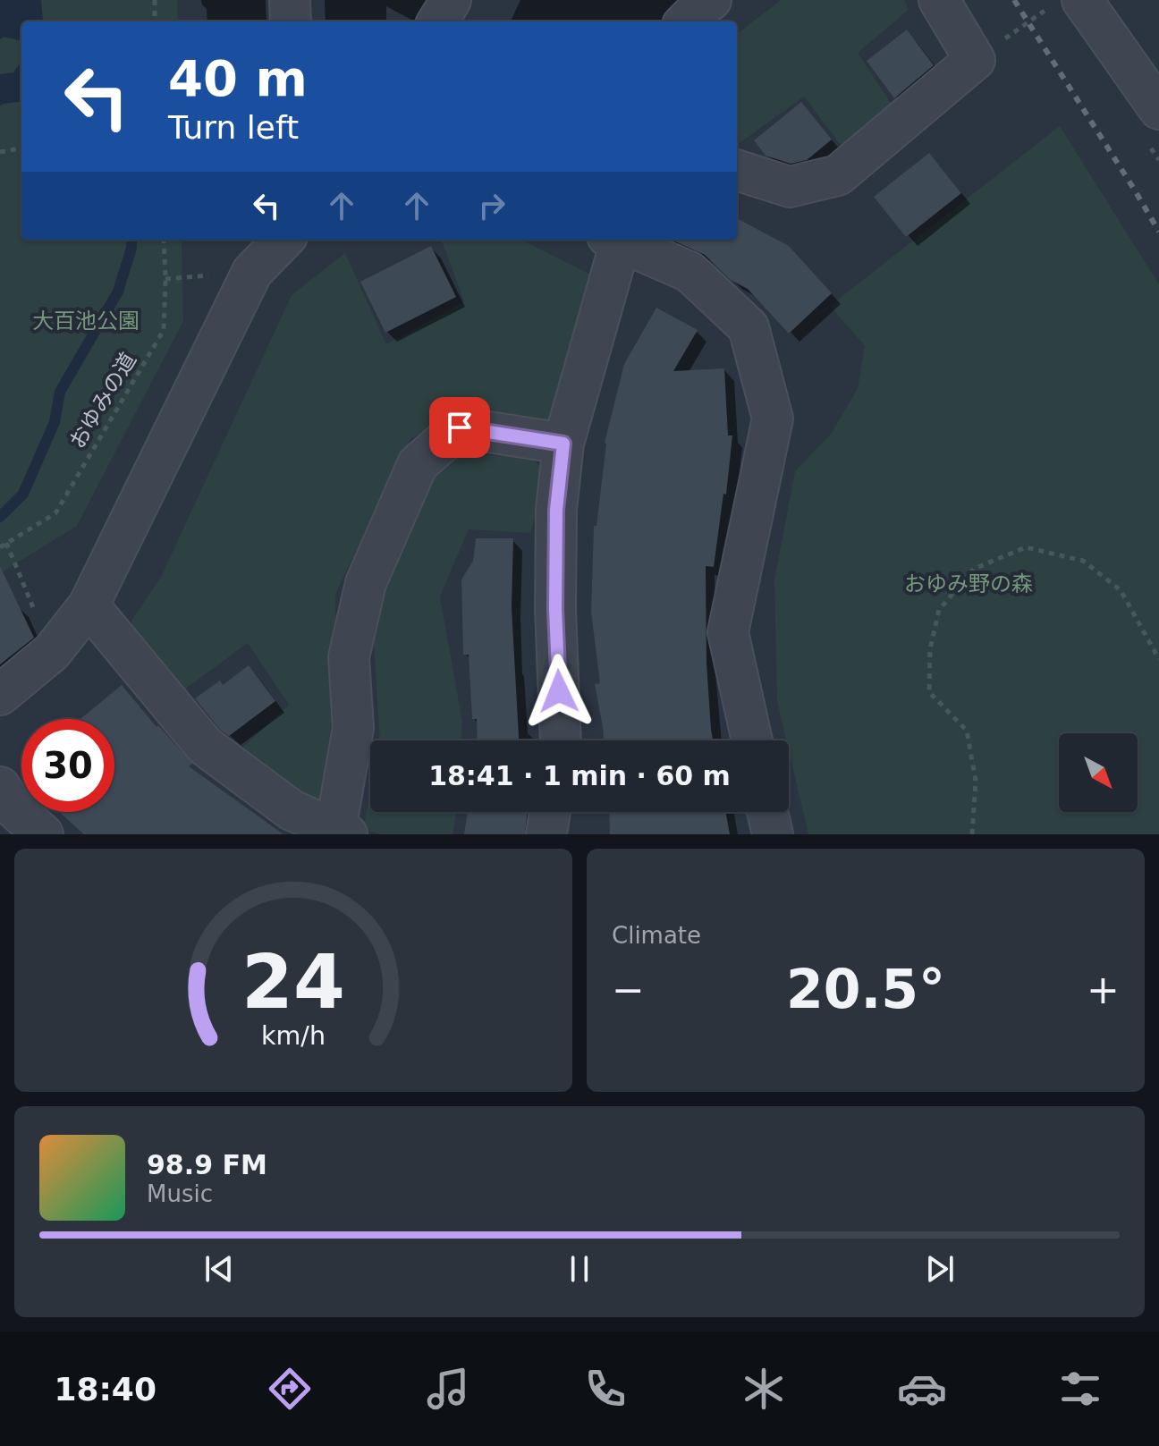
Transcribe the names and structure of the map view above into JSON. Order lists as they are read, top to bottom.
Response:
{
  "streets": {
    "path": ["おゆみの道"]
  },
  "parks": ["大百池公園", "おゆみ野の森"],
  "north": "bottom right",
  "page": {
    "turn": ["40 m", "Turn left"],
    "limit": "30",
    "trip": "18:41 · 1 min · 60 m",
    "tile": "Climate",
    "heat": ["−", "20.5°", "+"],
    "song": ["98.9 FM", "Music"],
    "tabs": "18:40",
    "gauge": ["24", "km/h"]
  }
}
